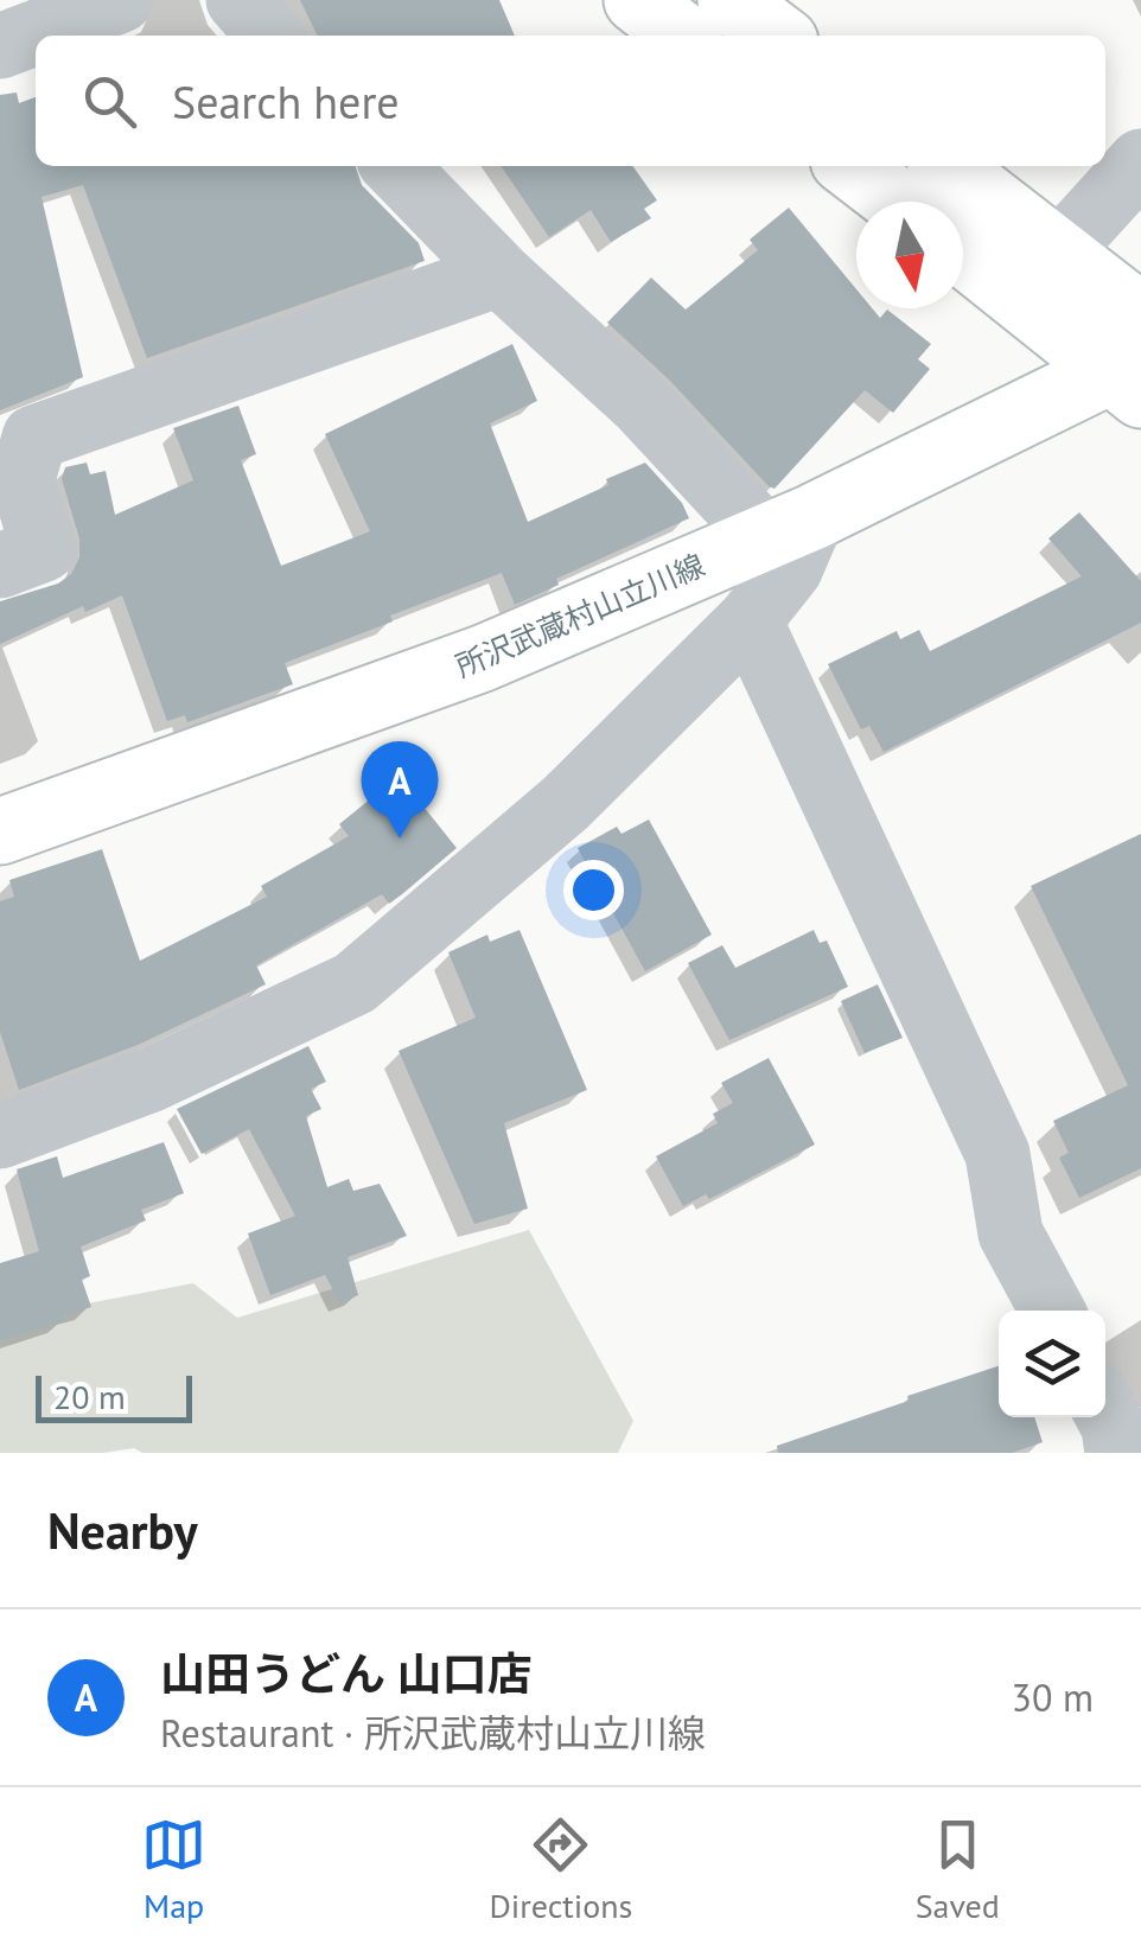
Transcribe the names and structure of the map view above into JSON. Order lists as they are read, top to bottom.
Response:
{
  "streets": {
    "main road": ["所沢武蔵村山立川線"]
  },
  "scale_bar": "20 m",
  "north": "bottom",
  "page": {
    "search": "Search here",
    "pins": "A",
    "scale": "20 m",
    "heading": "Nearby",
    "list": [
      {
        "mark": "A",
        "name": "山田うどん 山口店",
        "note": "Restaurant · 所沢武蔵村山立川線",
        "value": "30 m"
      }
    ],
    "nav": ["Map", "Directions", "Saved"]
  }
}
